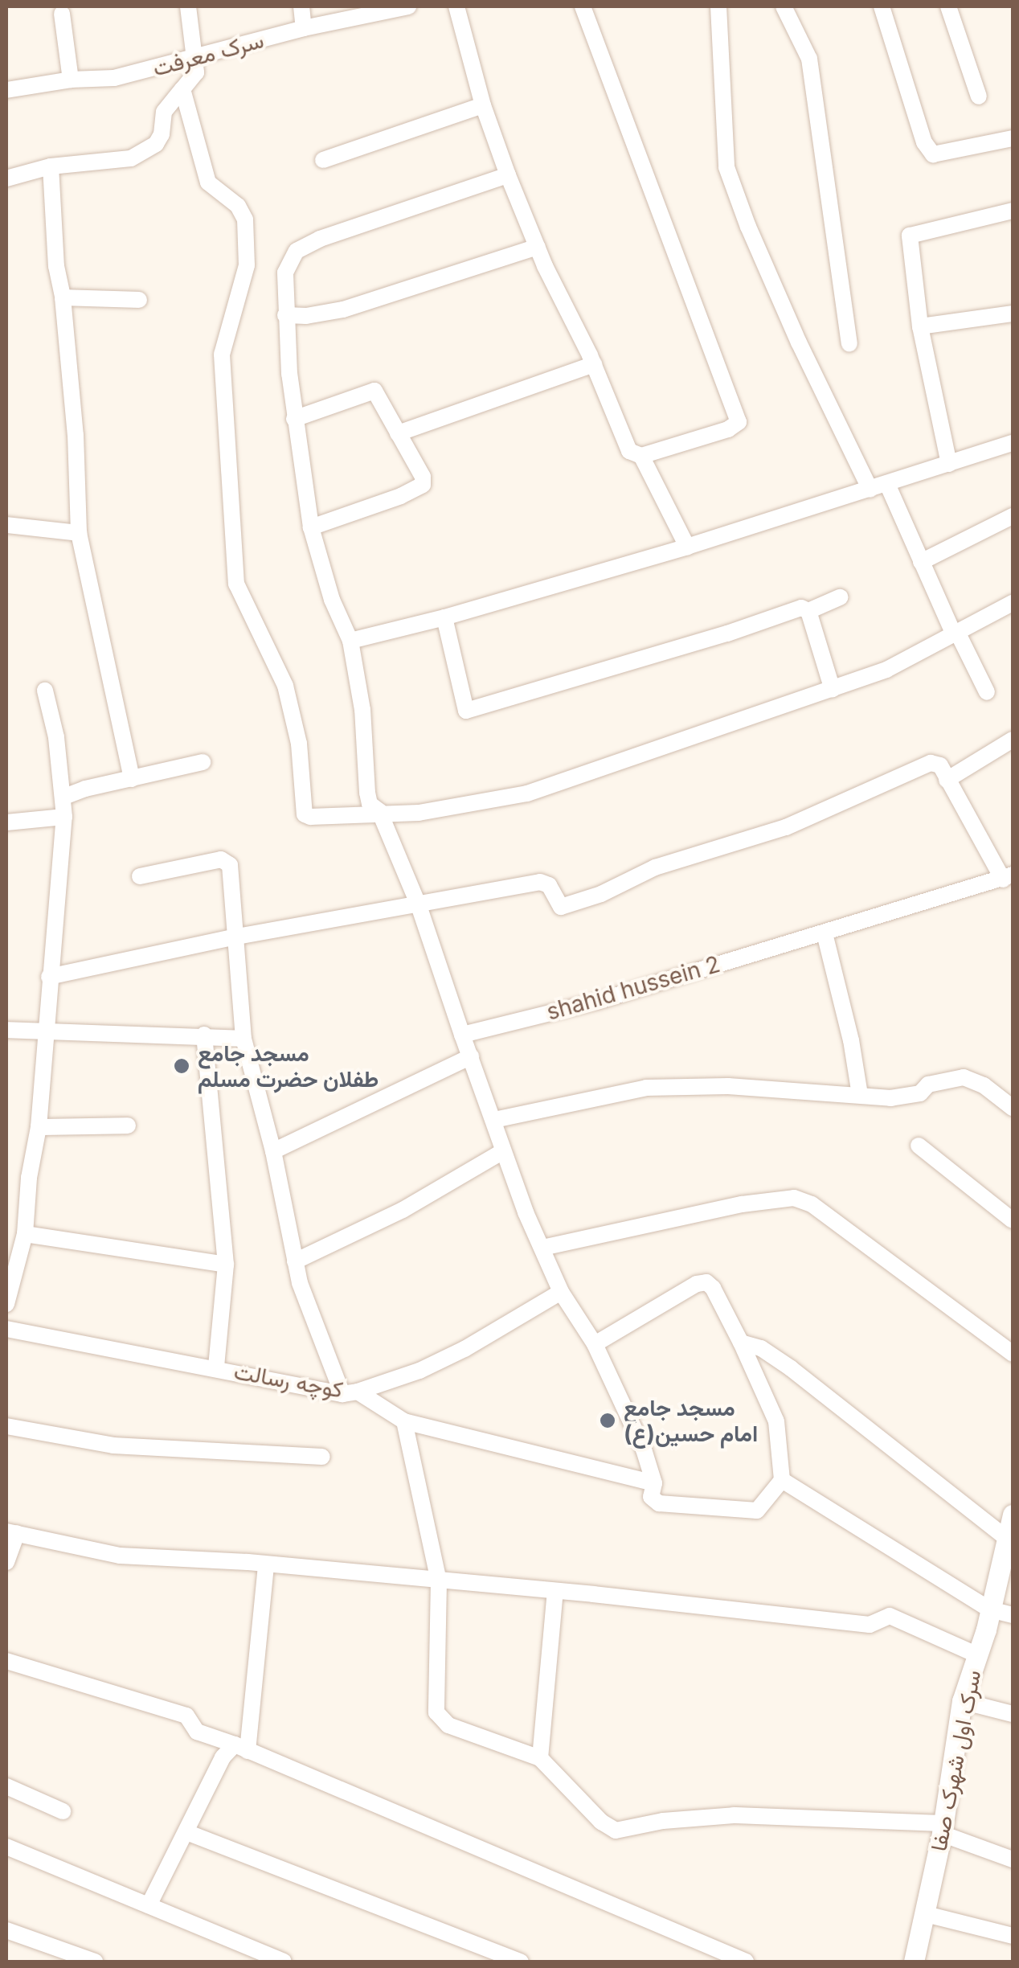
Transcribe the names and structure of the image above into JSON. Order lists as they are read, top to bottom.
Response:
{
  "streets": {
    "street": [
      "سرک معرفت",
      "shahid hussein 2",
      "کوچه رسالت",
      "سرک اول شهرک صفا"
    ]
  },
  "places": ["مسجد جامع طفلان حضرت مسلم", "مسجد جامع امام حسین(ع)"]
}
